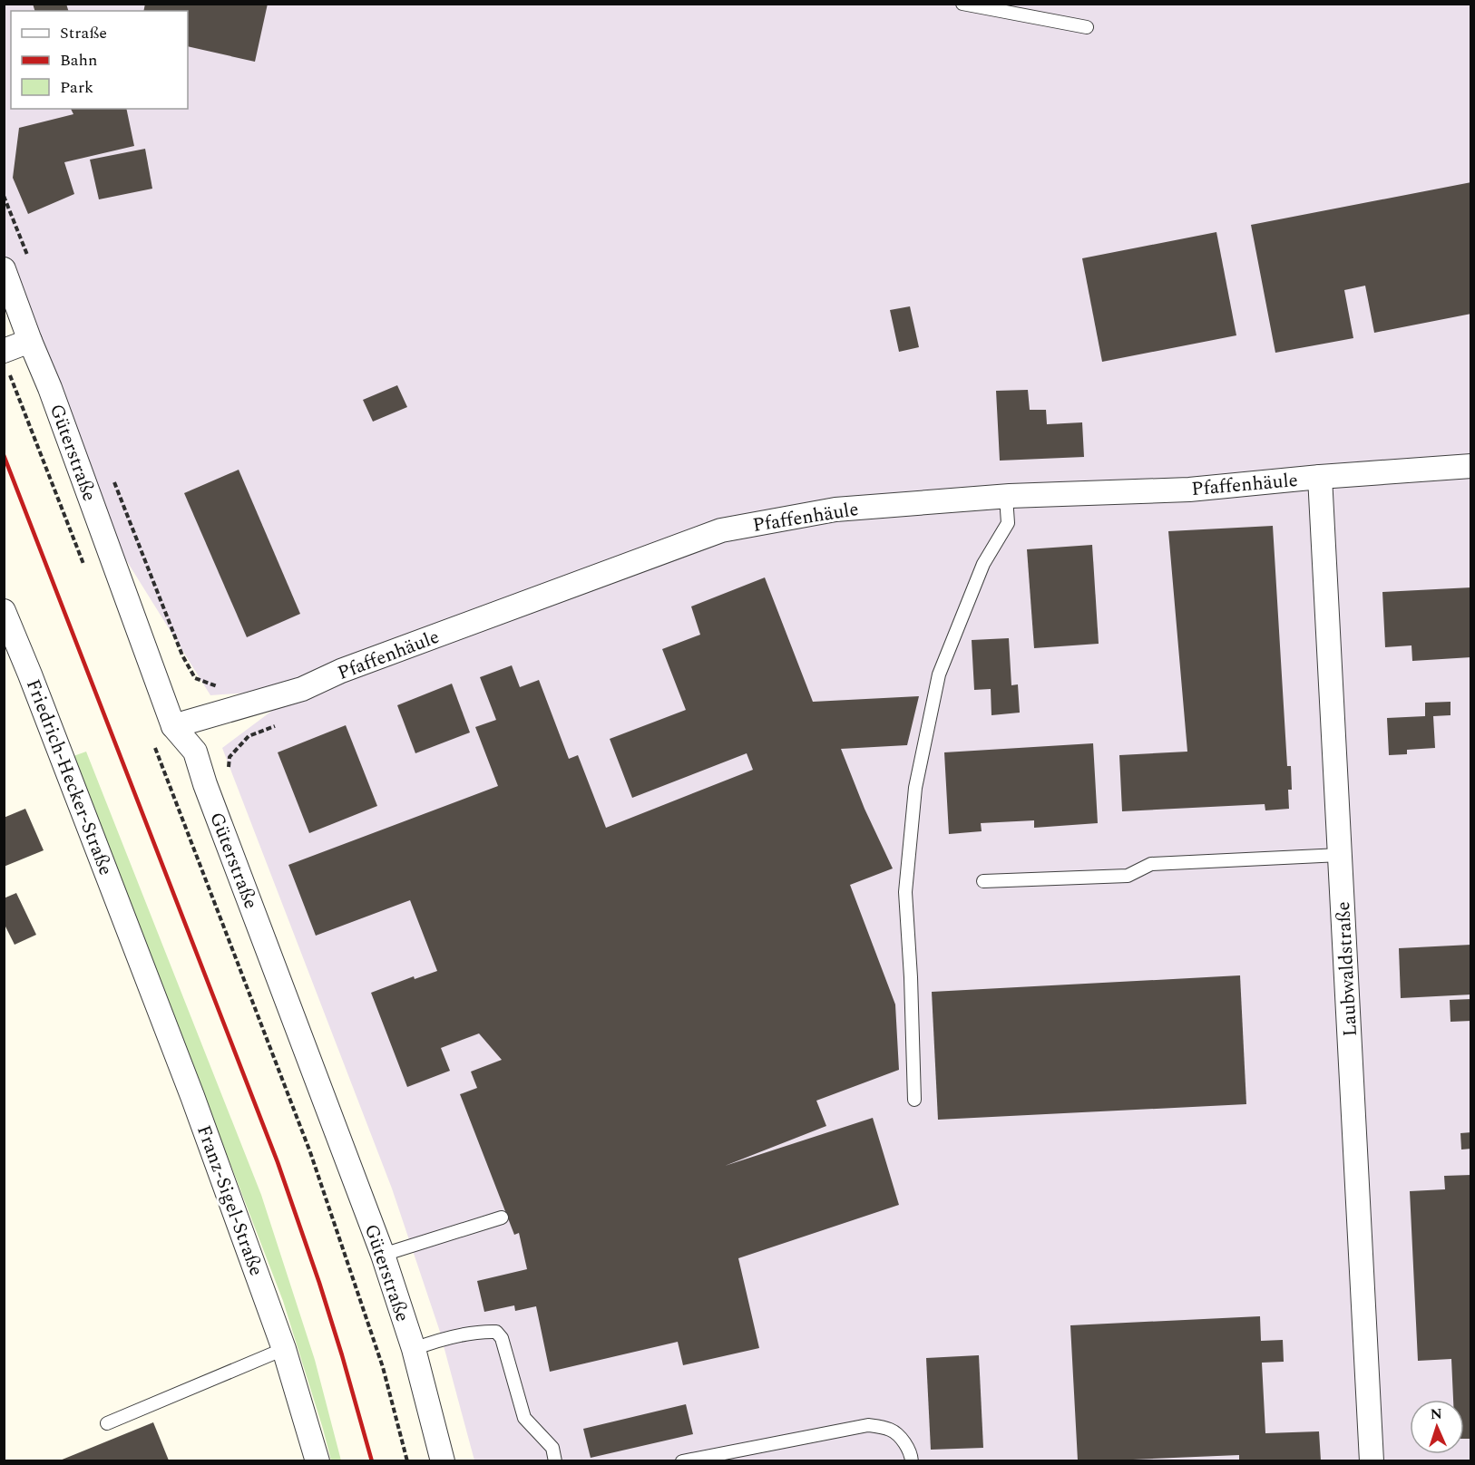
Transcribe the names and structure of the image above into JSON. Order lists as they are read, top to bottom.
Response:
{
  "streets": {
    "street": [
      "Güterstraße",
      "Pfaffenhäule",
      "Friedrich-Hecker-Straße",
      "Laubwaldstraße",
      "Franz-Sigel-Straße"
    ]
  },
  "crossings": [
    ["Güterstraße", "Pfaffenhäule"],
    ["Pfaffenhäule", "Laubwaldstraße"],
    ["Friedrich-Hecker-Straße", "Franz-Sigel-Straße"]
  ],
  "legend": ["Straße", "Bahn", "Park"],
  "north": "top"
}
